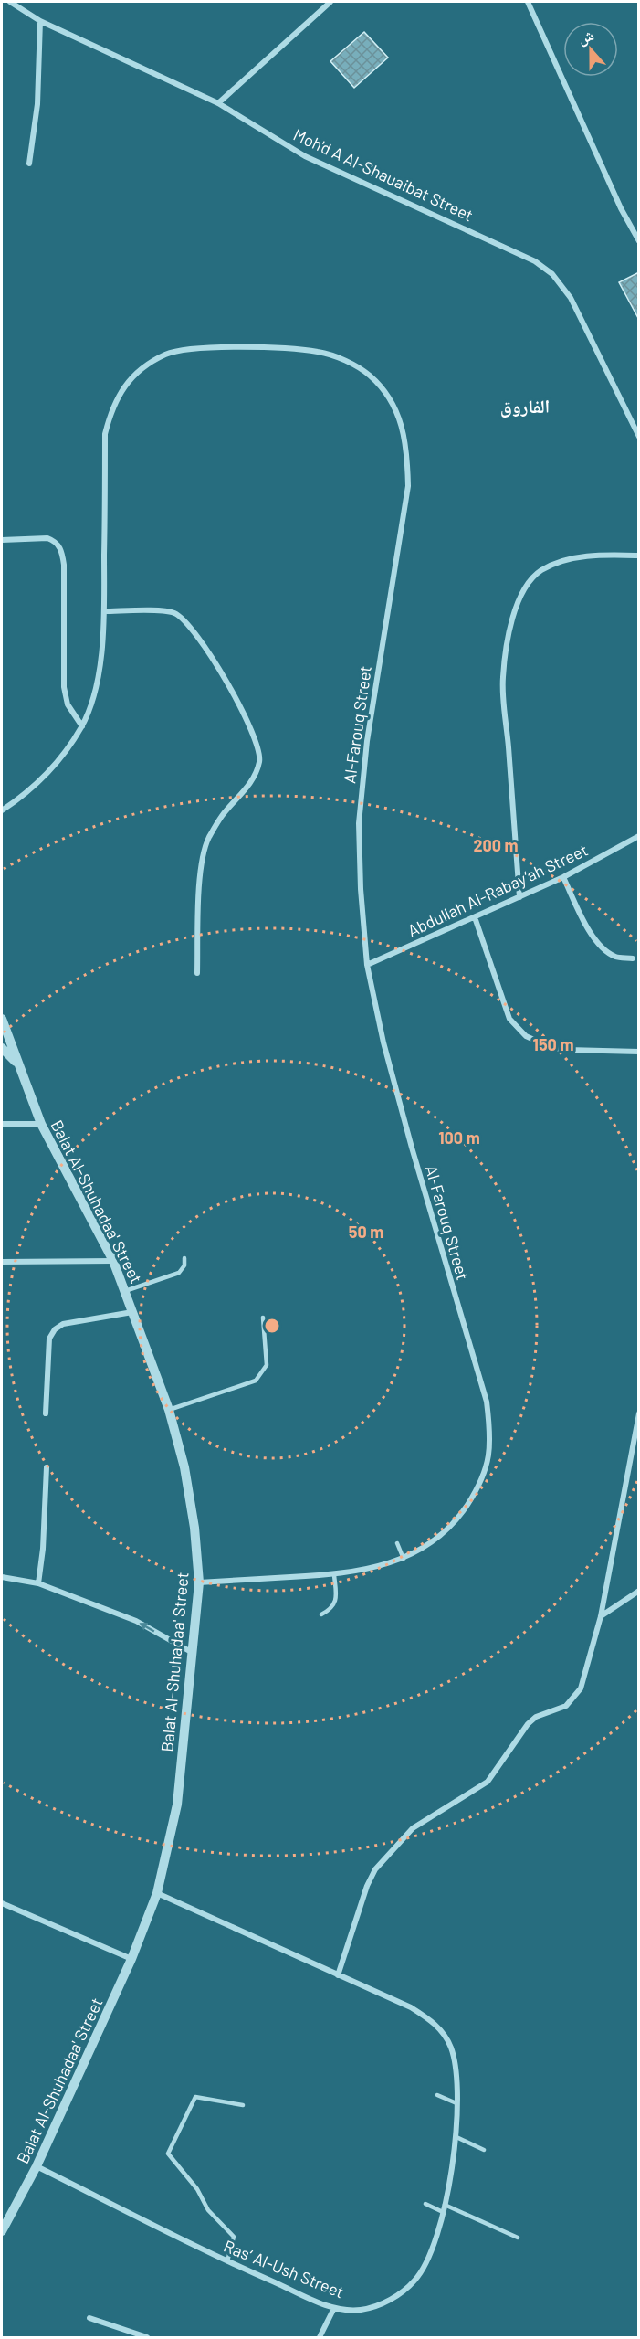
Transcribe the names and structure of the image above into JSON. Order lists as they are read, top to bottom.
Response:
{
  "streets": {
    "street": [
      "Moh'd A Al-Shauaibat Street",
      "Al-Farouq Street",
      "Abdullah Al-Rabay‘ah Street",
      "Balat Al-Shuhadaa' Street",
      "Ras‘ Al-Ush Street"
    ]
  },
  "crossings": [
    ["Al-Farouq Street", "Abdullah Al-Rabay‘ah Street"],
    ["Al-Farouq Street", "Balat Al-Shuhadaa' Street"],
    ["Balat Al-Shuhadaa' Street", "Ras‘ Al-Ush Street"]
  ],
  "districts": ["الفاروق"],
  "north": "top",
  "rings": [
    "200 m",
    "150 m",
    "100 m",
    "50 m"
  ]
}
